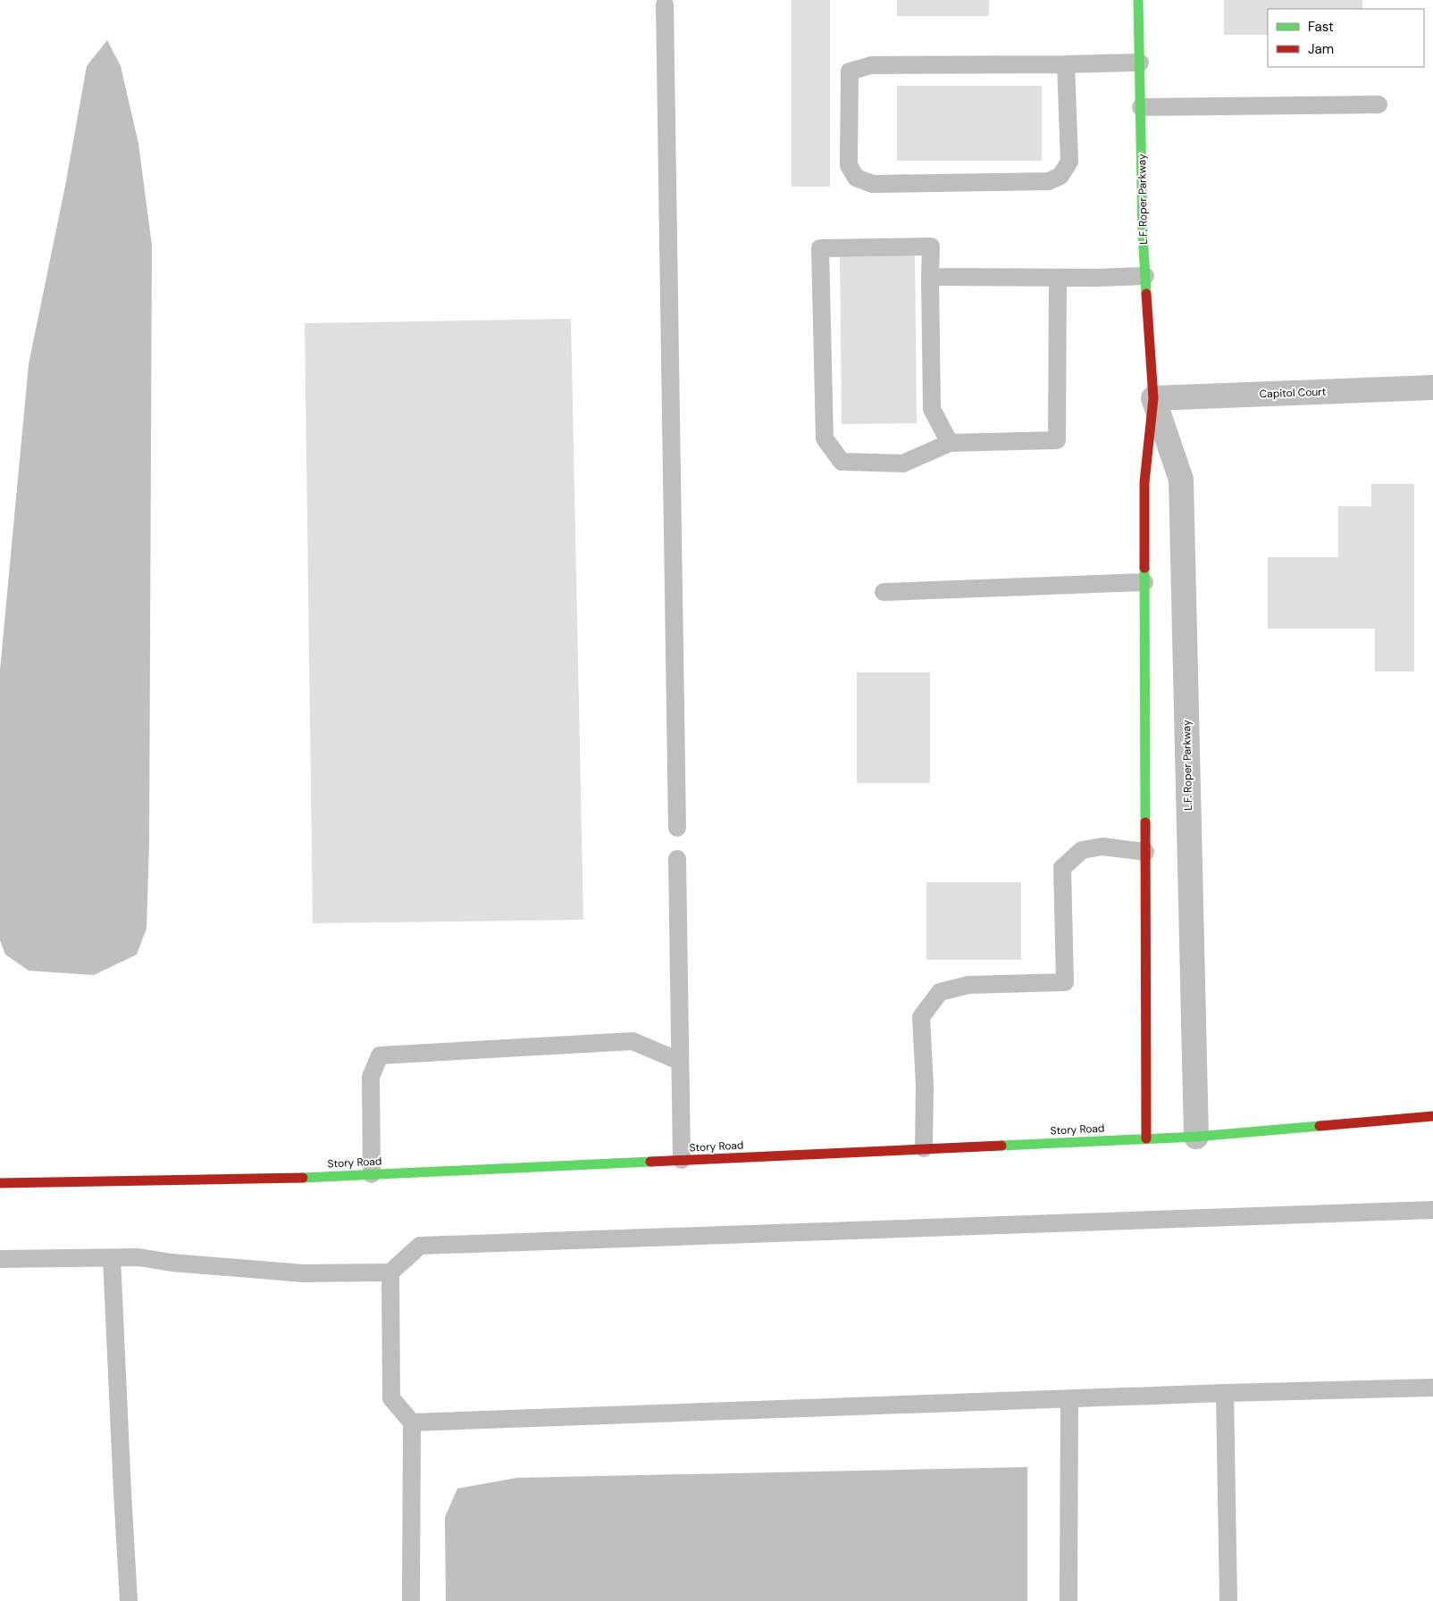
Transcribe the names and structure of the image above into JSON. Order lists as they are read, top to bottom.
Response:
{
  "streets": {
    "street": ["L.F. Roper Parkway", "Capitol Court", "Story Road"]
  },
  "crossings": [
    ["L.F. Roper Parkway", "Capitol Court"],
    ["L.F. Roper Parkway", "Story Road"]
  ],
  "legend": ["Fast", "Jam"]
}
